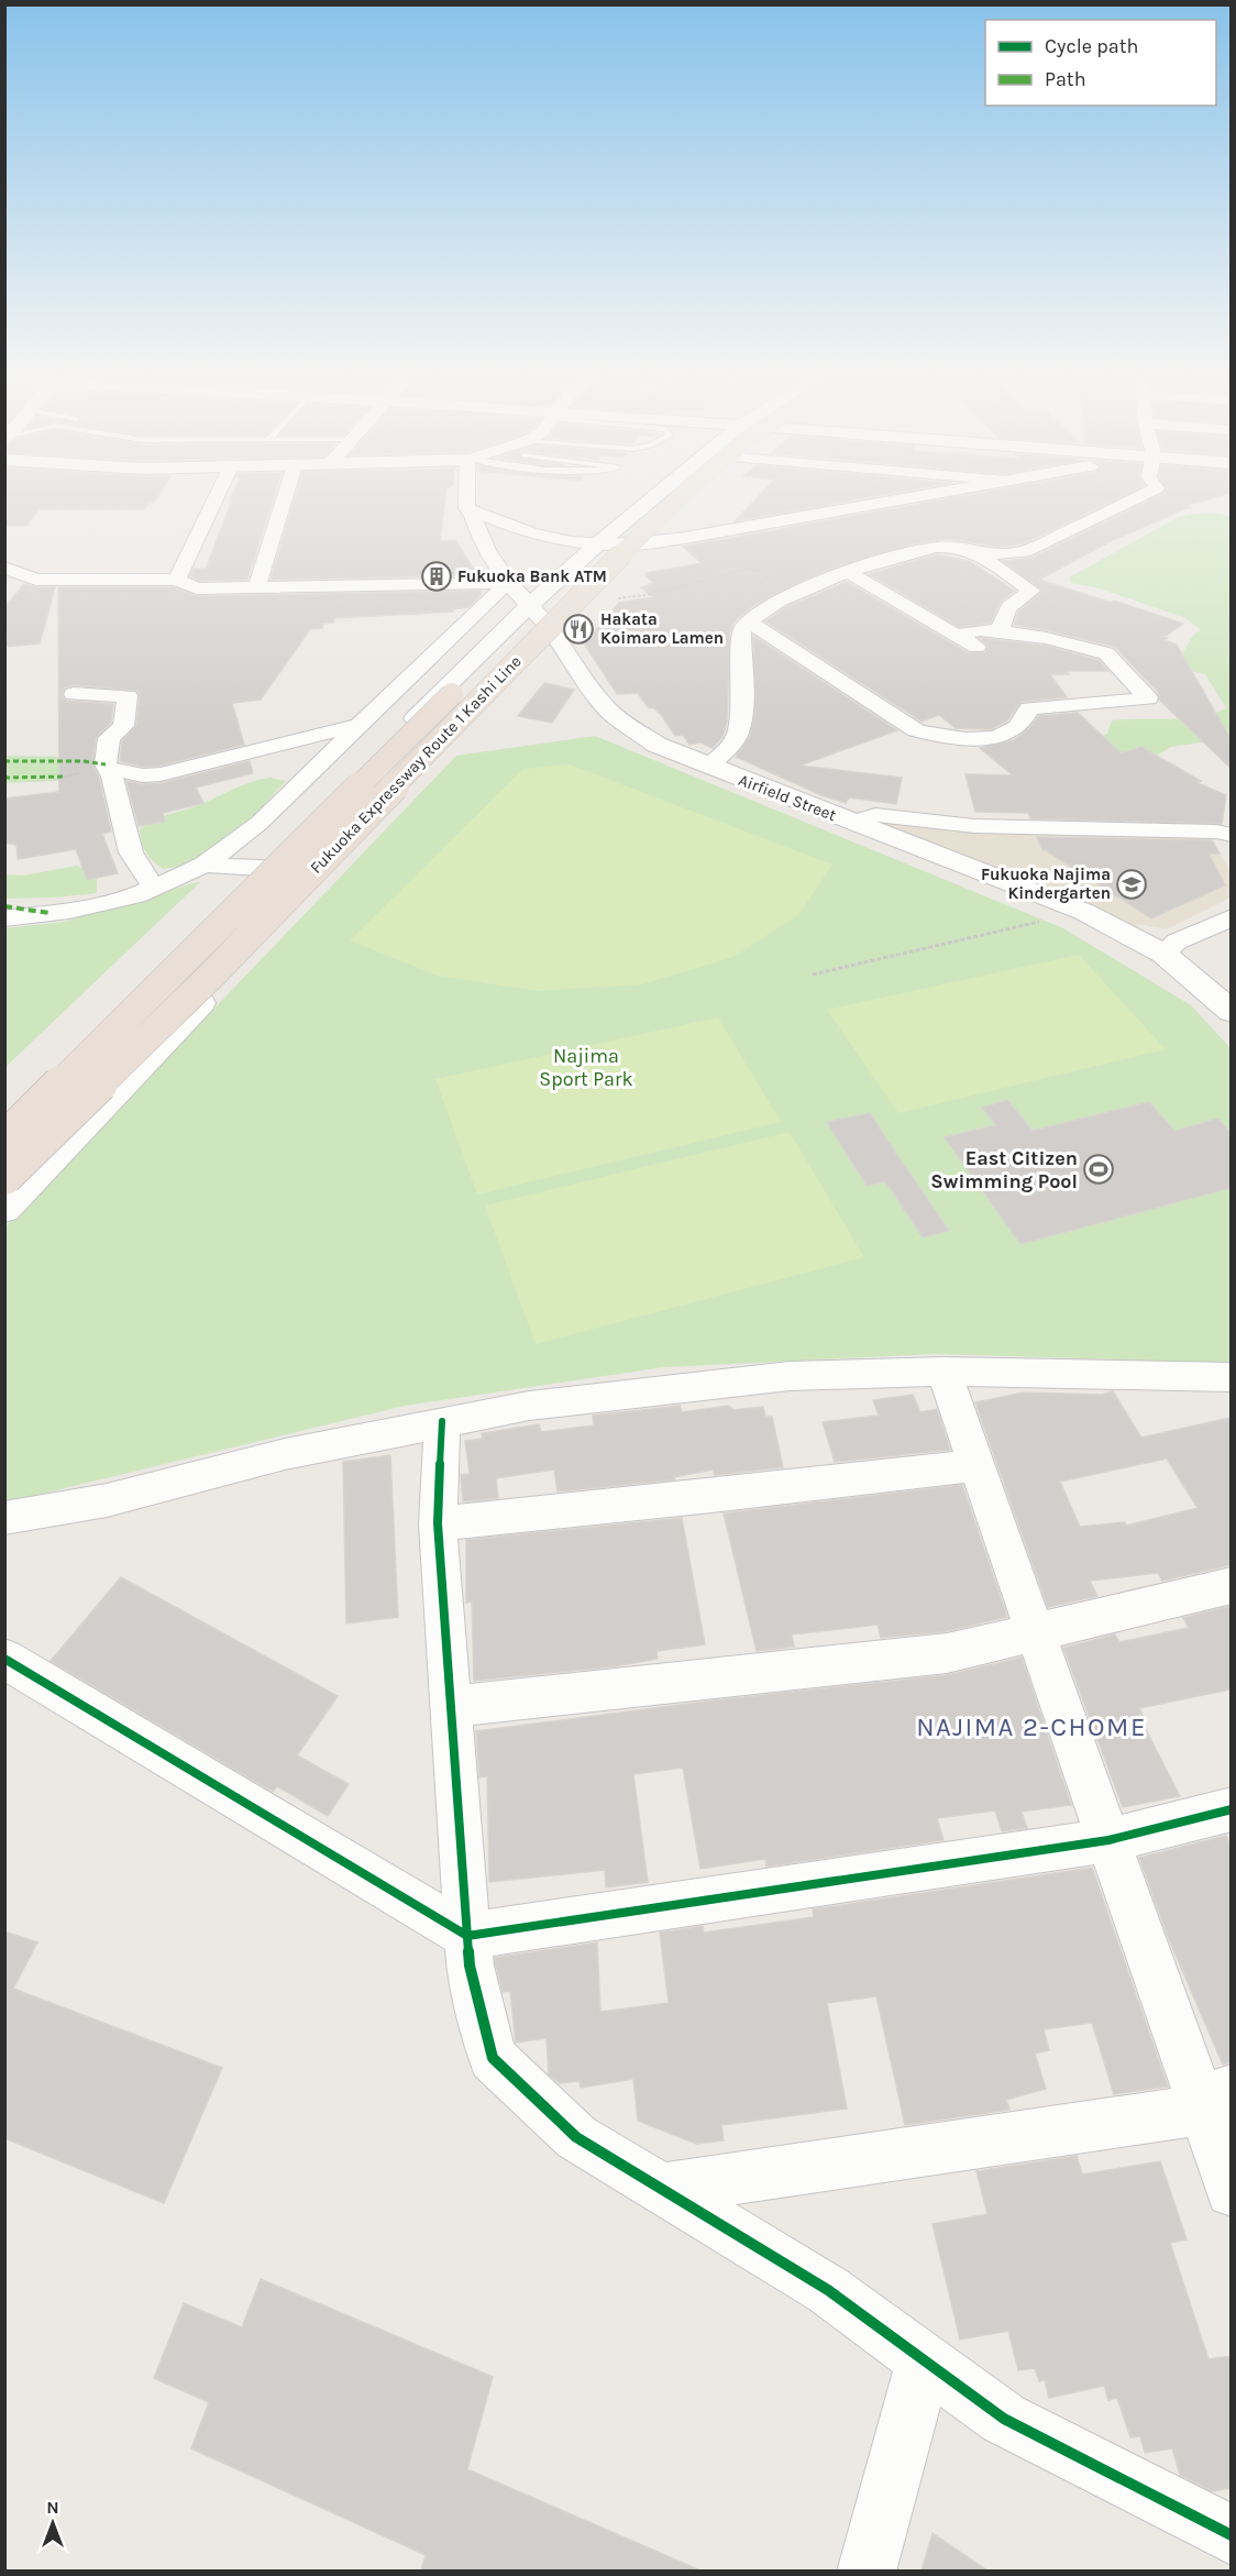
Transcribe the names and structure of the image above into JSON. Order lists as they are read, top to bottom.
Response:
{
  "streets": {
    "highway": ["Fukuoka Expressway Route 1 Kashi Line"],
    "street": ["Airfield Street"]
  },
  "districts": ["NAJIMA 2-CHOME"],
  "parks": ["Najima Sport Park"],
  "places": {
    "building": ["Fukuoka Bank ATM"],
    "restaurant": ["Hakata Koimaro Lamen"],
    "school or university": ["Fukuoka Najima Kindergarten"],
    "sports": ["East Citizen Swimming Pool"]
  },
  "legend": ["Cycle path", "Path"],
  "north": "top"
}
